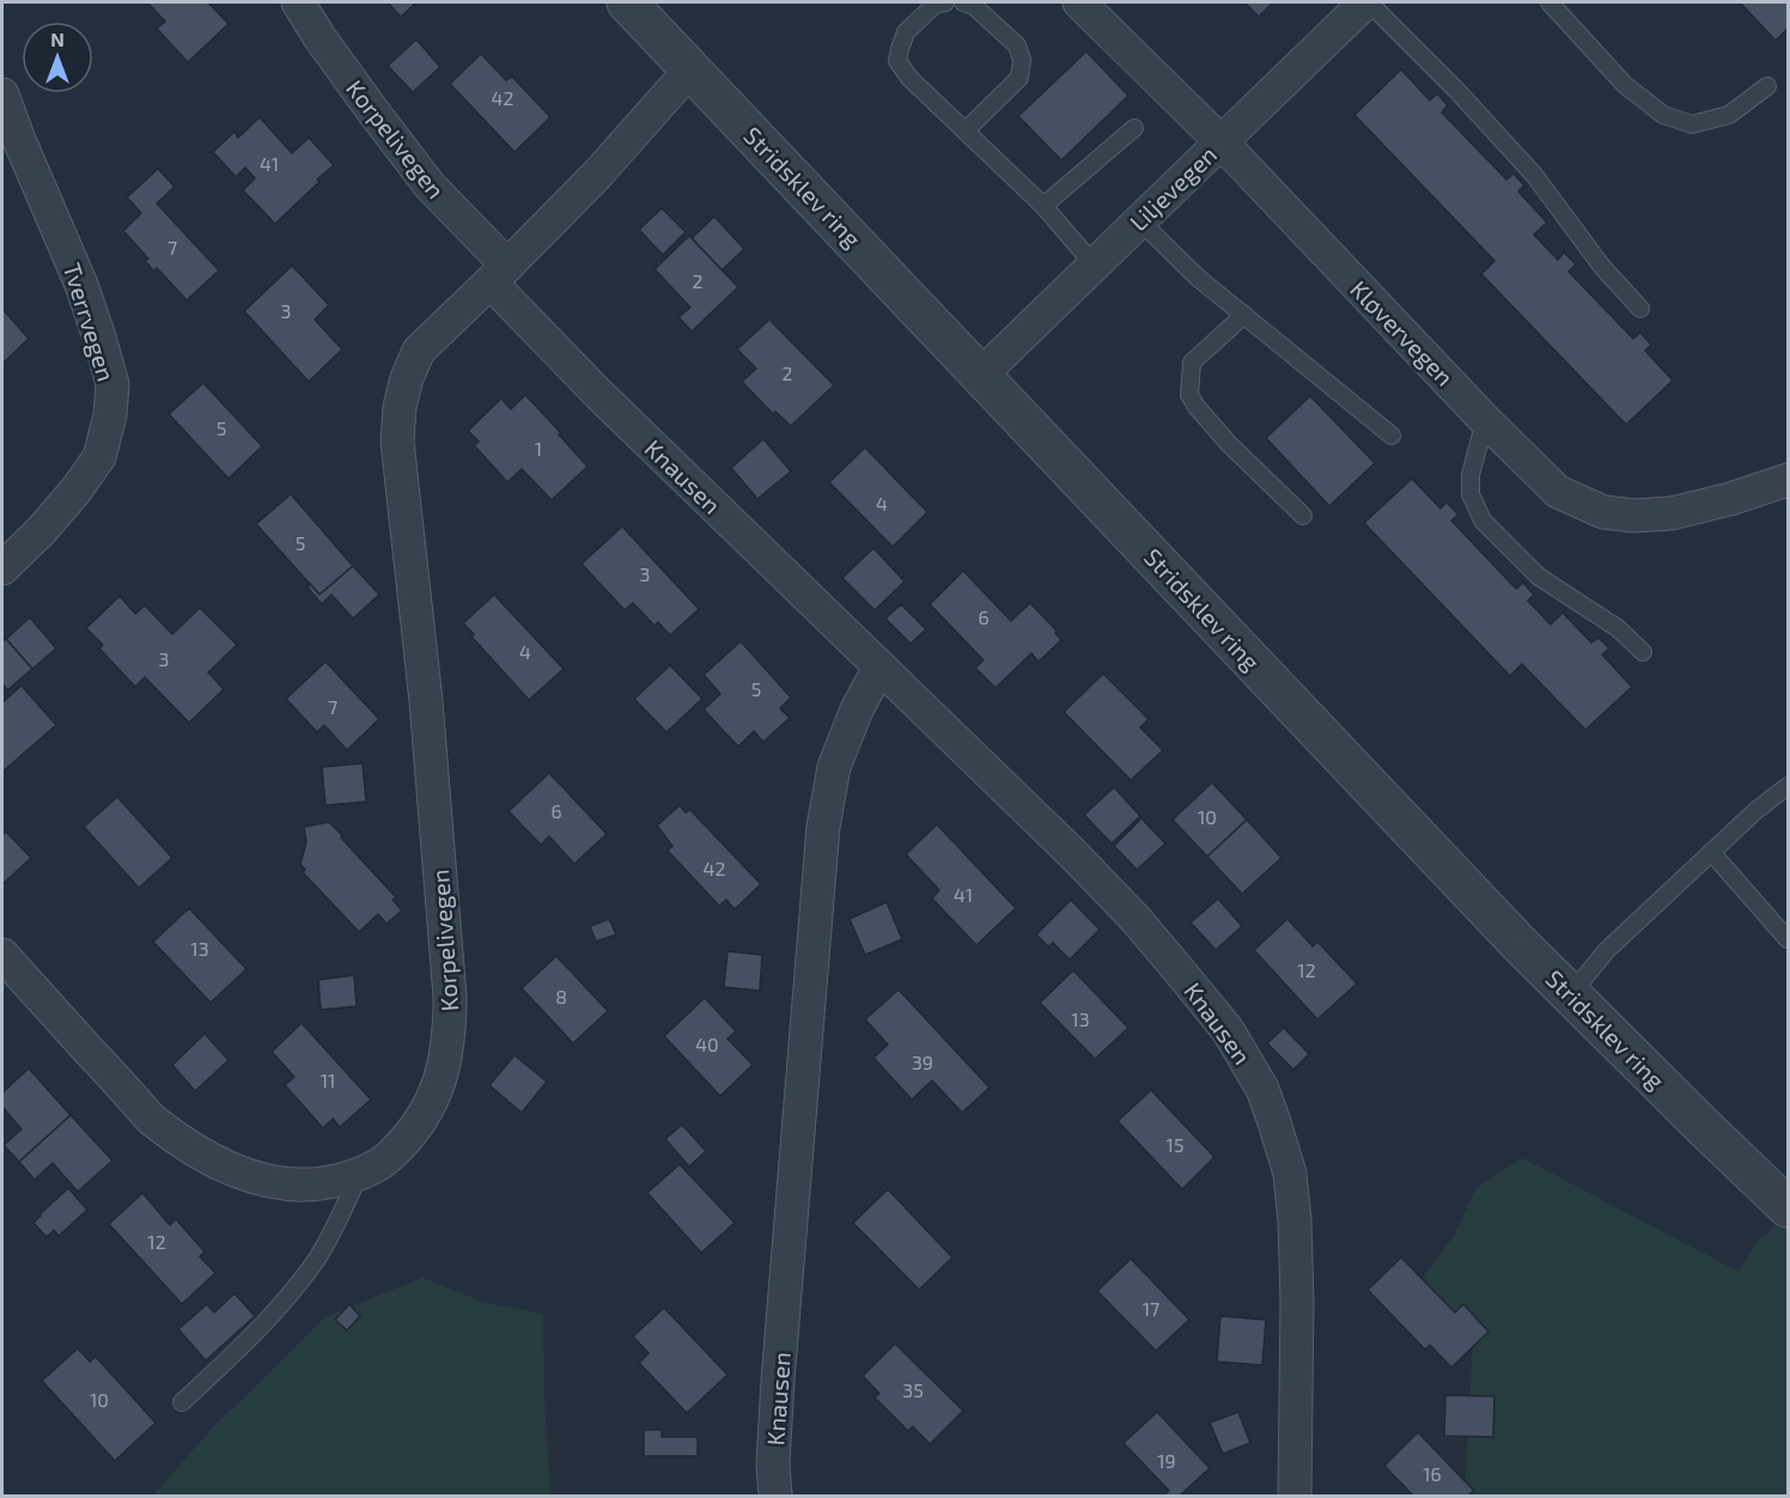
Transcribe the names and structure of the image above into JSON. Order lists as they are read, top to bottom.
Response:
{
  "streets": {
    "street": [
      "Korpelivegen",
      "Stridsklev ring",
      "Liljevegen",
      "Tverrvegen",
      "Kløvervegen",
      "Knausen"
    ]
  },
  "crossings": [
    ["Korpelivegen", "Stridsklev ring"],
    ["Korpelivegen", "Knausen"],
    ["Stridsklev ring", "Liljevegen"],
    ["Liljevegen", "Kløvervegen"]
  ],
  "house_numbers": [
    "42",
    "41",
    "7",
    "2",
    "3",
    "2",
    "5",
    "1",
    "4",
    "5",
    "3",
    "6",
    "4",
    "3",
    "5",
    "7",
    "6",
    "10",
    "42",
    "41",
    "13",
    "12",
    "8",
    "13",
    "40",
    "39",
    "11",
    "15",
    "12",
    "17",
    "35",
    "10",
    "19",
    "16"
  ],
  "north": "top"
}
